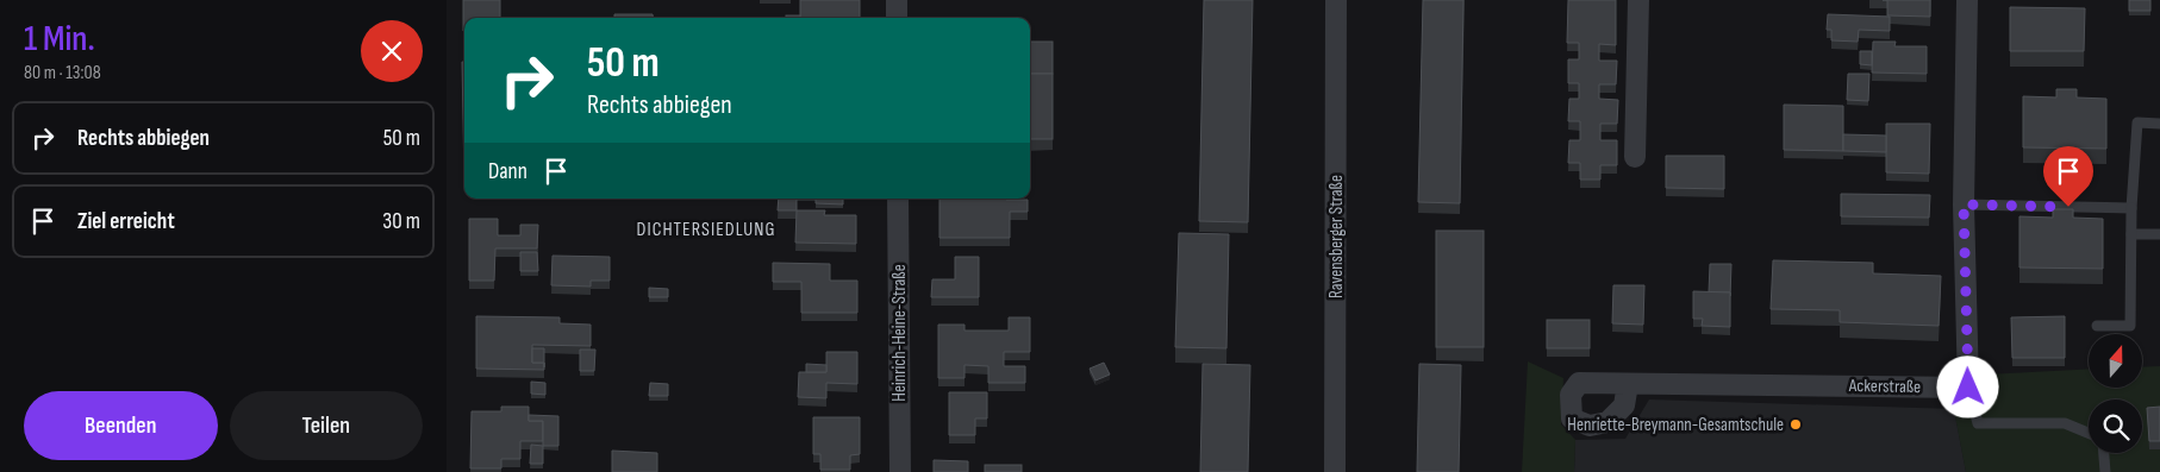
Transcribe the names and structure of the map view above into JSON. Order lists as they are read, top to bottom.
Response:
{
  "streets": {
    "street": ["Ravensberger Straße", "Heinrich-Heine-Straße", "Ackerstraße"]
  },
  "districts": ["DICHTERSIEDLUNG"],
  "places": ["Henriette-Breymann-Gesamtschule"],
  "north": "top",
  "page": {
    "heading": ["1 Min.", "80 m · 13:08"],
    "turn": ["50 m", "Rechts abbiegen"],
    "list": [
      {
        "name": "Rechts abbiegen",
        "value": "50 m"
      },
      {
        "name": "Ziel erreicht",
        "value": "30 m"
      }
    ],
    "then": "Dann",
    "buttons": ["Beenden", "Teilen"]
  }
}
